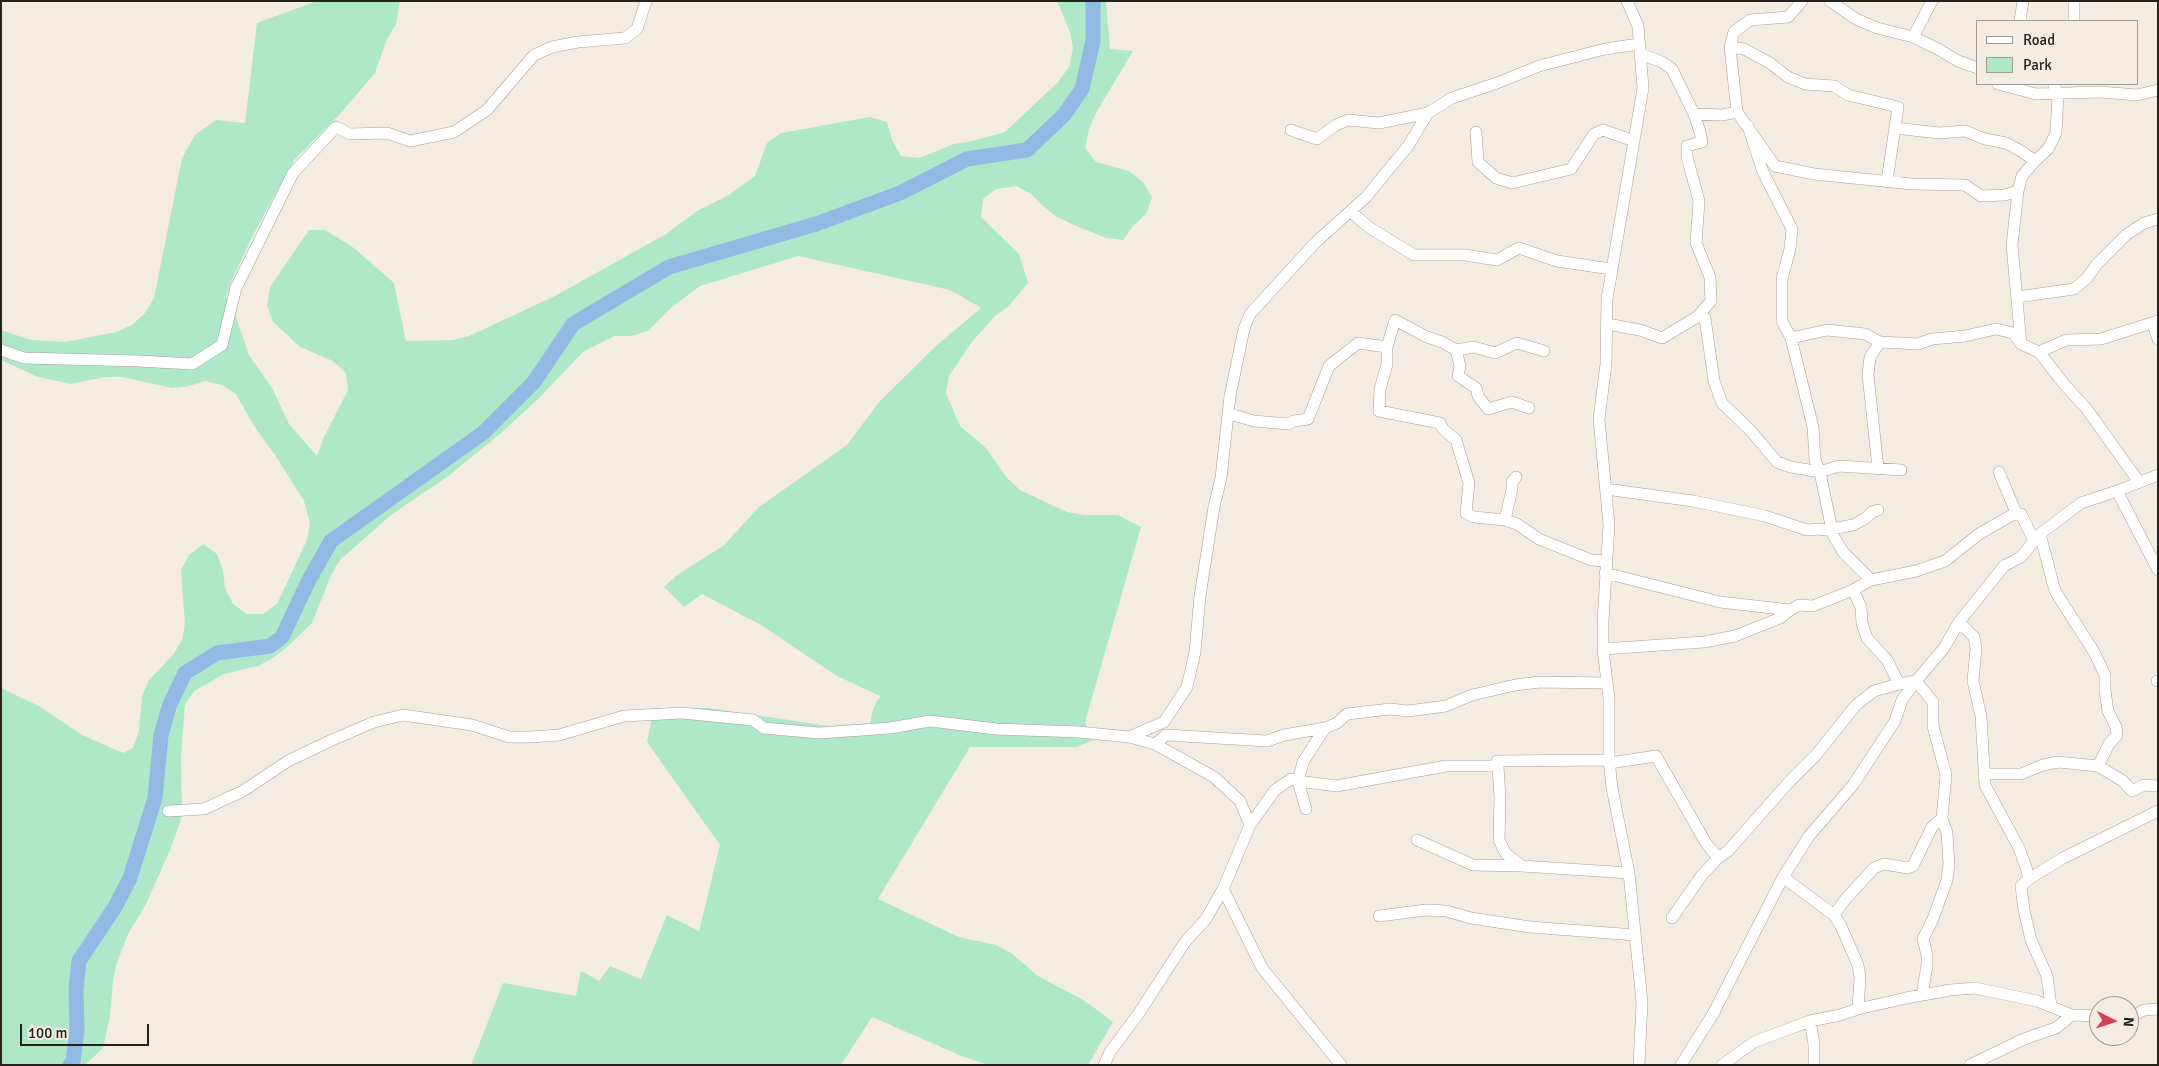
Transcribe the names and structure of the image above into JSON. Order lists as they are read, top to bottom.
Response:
{
  "legend": ["Road", "Park"],
  "scale_bar": "100 m",
  "north": "right"
}
